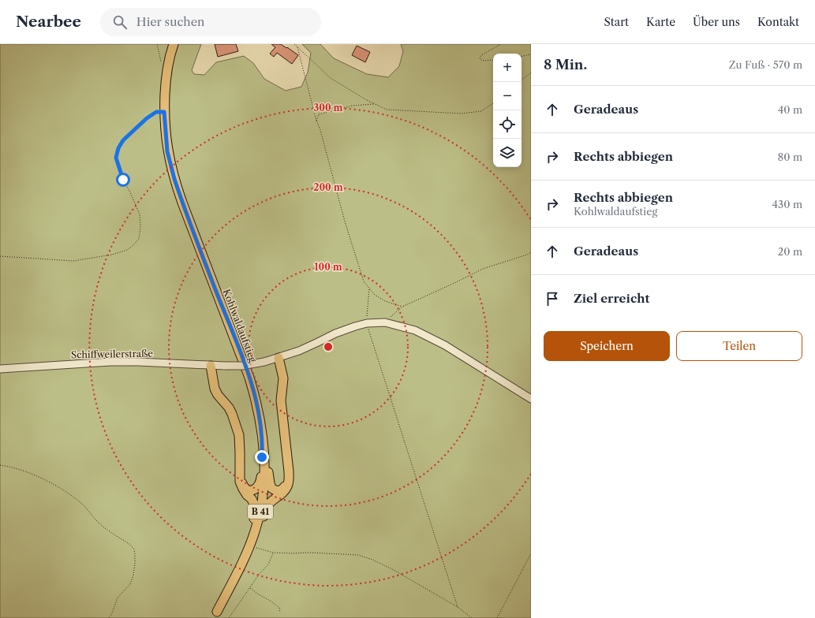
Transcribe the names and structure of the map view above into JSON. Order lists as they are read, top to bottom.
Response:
{
  "streets": {
    "main road": ["Kohlwaldaufstieg", "B 41"],
    "street": ["Schiffweilerstraße"]
  },
  "page": {
    "header": "Nearbee",
    "search": "Hier suchen",
    "nav": [
      "Start",
      "Karte",
      "Über uns",
      "Kontakt"
    ],
    "heading": ["8 Min.", "Zu Fuß · 570 m"],
    "map_buttons": ["+", "−"],
    "list": [
      ["Geradeaus", "40 m"],
      ["Rechts abbiegen", "80 m"],
      ["Rechts abbiegen", "Kohlwaldaufstieg", "430 m"],
      ["Geradeaus", "20 m"],
      "Ziel erreicht"
    ],
    "buttons": ["Speichern", "Teilen"]
  },
  "rings": ["300 m", "200 m", "100 m"]
}
